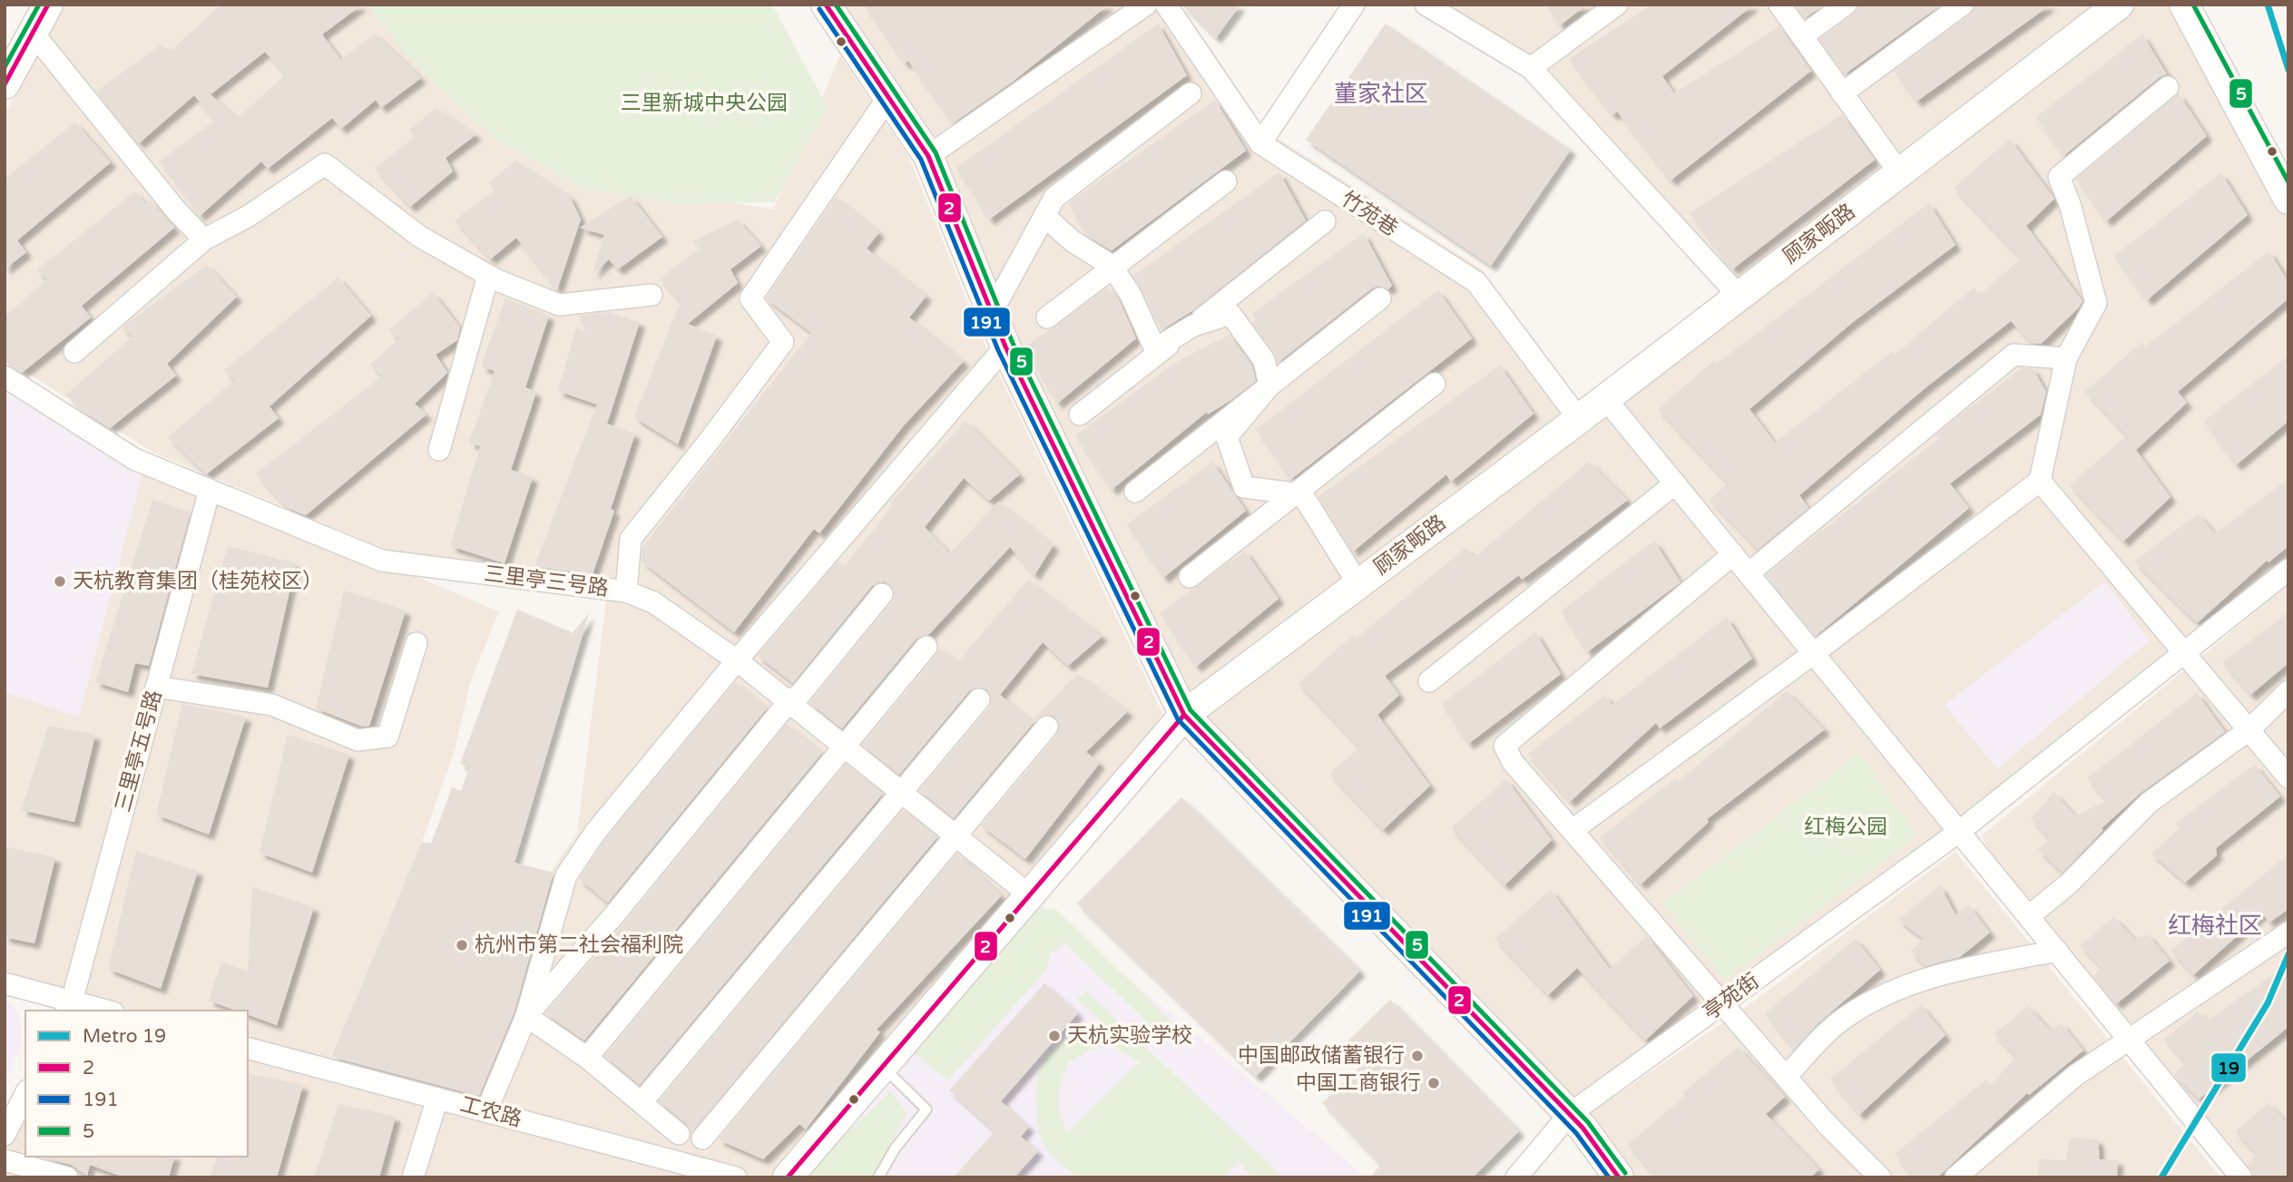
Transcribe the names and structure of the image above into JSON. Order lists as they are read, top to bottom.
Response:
{
  "streets": {
    "street": [
      "竹苑巷",
      "顾家畈路",
      "三里亭三号路",
      "三里亭五号路",
      "亭苑街",
      "工农路"
    ]
  },
  "crossings": [
    ["竹苑巷", "顾家畈路"],
    ["顾家畈路", "三里亭三号路"],
    ["三里亭三号路", "三里亭五号路"]
  ],
  "districts": ["董家社区", "红梅社区"],
  "parks": ["三里新城中央公园", "红梅公园"],
  "places": [
    "天杭教育集团（桂苑校区）",
    "杭州市第二社会福利院",
    "天杭实验学校",
    "中国邮政储蓄银行",
    "中国工商银行"
  ],
  "lines": [
    "metro line 19",
    "transit line 2",
    "transit line 5",
    "transit line 191"
  ],
  "legend": [
    "Metro 19",
    "2",
    "191",
    "5"
  ]
}
